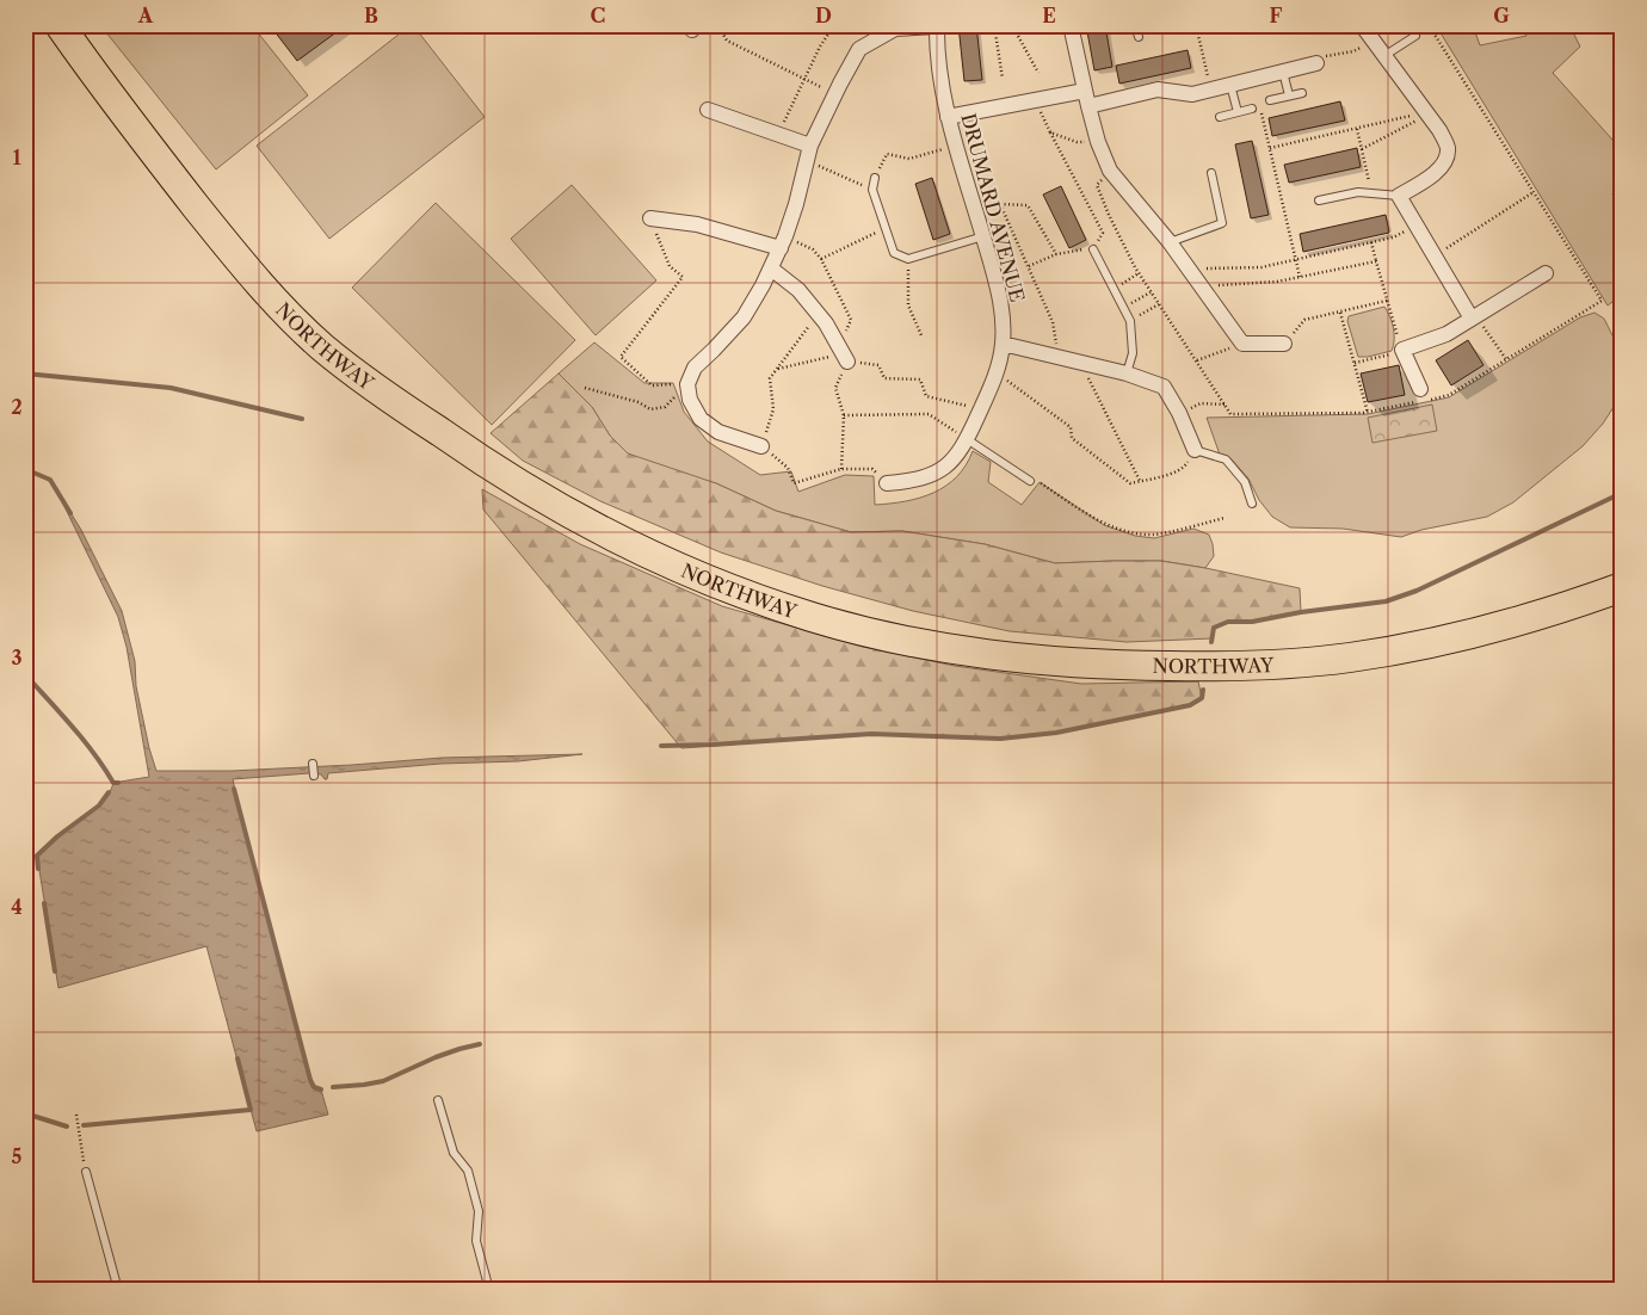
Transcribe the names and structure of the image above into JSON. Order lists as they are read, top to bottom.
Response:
{
  "streets": {
    "highway": ["NORTHWAY"],
    "street": ["DRUMARD AVENUE"]
  },
  "grid": {
    "columns": [
      "A",
      "B",
      "C",
      "D",
      "E",
      "F",
      "G"
    ],
    "rows": [
      "1",
      "2",
      "3",
      "4",
      "5"
    ]
  }
}
